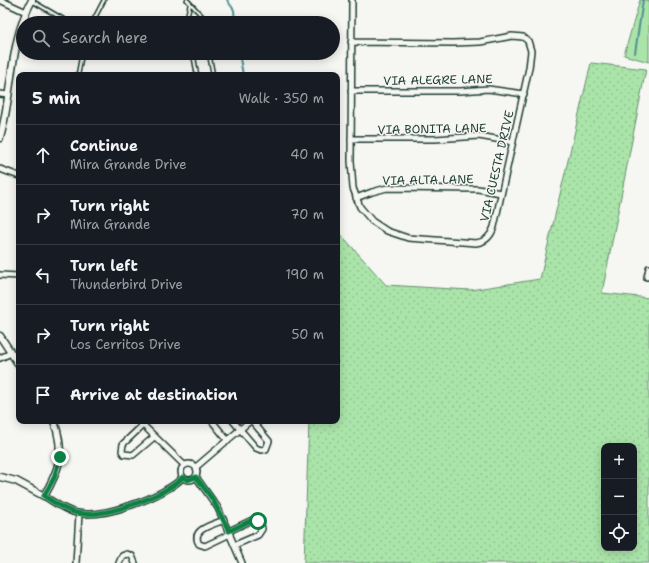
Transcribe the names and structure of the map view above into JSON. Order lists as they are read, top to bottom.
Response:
{
  "streets": {
    "street": [
      "VIA ALEGRE LANE",
      "VIA BONITA LANE",
      "VIA CUESTA DRIVE",
      "VIA ALTA LANE"
    ]
  },
  "crossings": [
    ["VIA ALEGRE LANE", "VIA CUESTA DRIVE"],
    ["VIA BONITA LANE", "VIA CUESTA DRIVE"],
    ["VIA CUESTA DRIVE", "VIA ALTA LANE"]
  ],
  "page": {
    "search": "Search here",
    "heading": ["5 min", "Walk · 350 m"],
    "list": [
      ["Continue", "Mira Grande Drive", "40 m"],
      ["Turn right", "Mira Grande", "70 m"],
      ["Turn left", "Thunderbird Drive", "190 m"],
      ["Turn right", "Los Cerritos Drive", "50 m"],
      "Arrive at destination"
    ],
    "map_buttons": ["+", "−"]
  }
}
